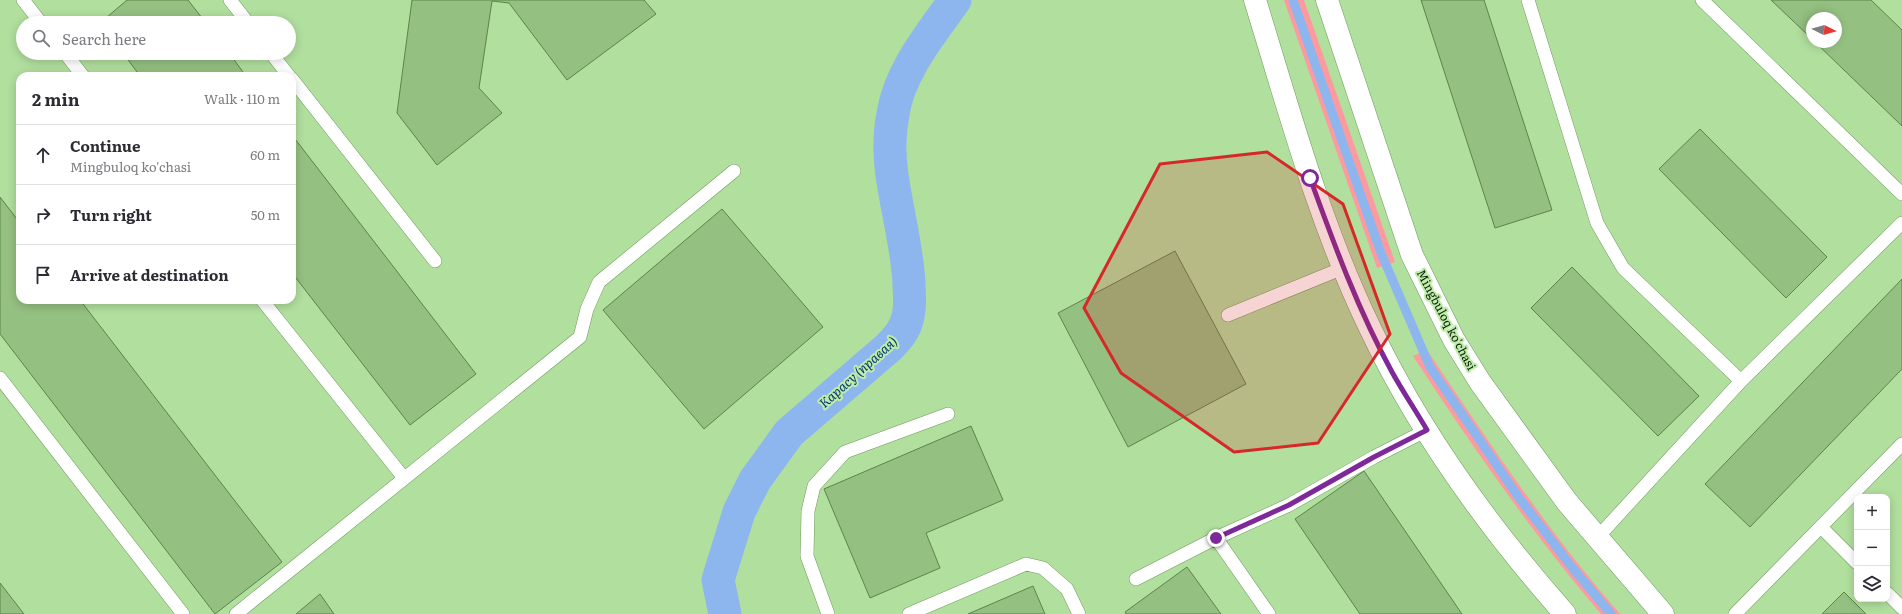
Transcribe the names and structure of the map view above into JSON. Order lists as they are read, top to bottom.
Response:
{
  "streets": {
    "main road": ["Mingbuloq ko'chasi"]
  },
  "water": ["Карасу (правая)"],
  "north": "right",
  "page": {
    "search": "Search here",
    "heading": ["2 min", "Walk · 110 m"],
    "list": [
      ["Continue", "Mingbuloq ko'chasi", "60 m"],
      ["Turn right", "50 m"],
      "Arrive at destination"
    ],
    "map_buttons": ["+", "−"]
  }
}
